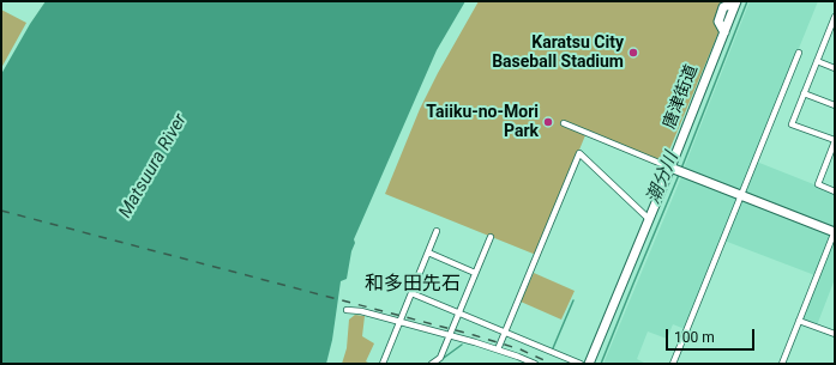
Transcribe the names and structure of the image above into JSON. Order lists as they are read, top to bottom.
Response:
{
  "streets": {
    "street": ["唐津街道"]
  },
  "districts": ["和多田先石"],
  "water": ["Matsuura River", "潮分川"],
  "places": ["Karatsu City Baseball Stadium", "Taiiku-no-Mori Park"],
  "scale_bar": "100 m"
}
